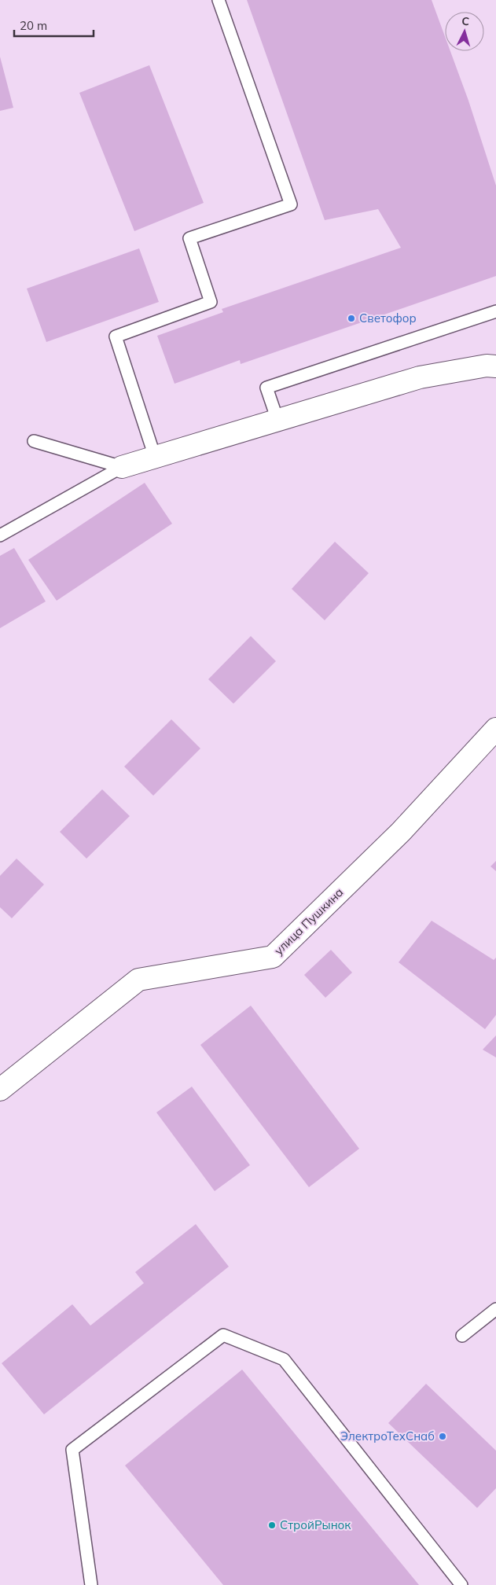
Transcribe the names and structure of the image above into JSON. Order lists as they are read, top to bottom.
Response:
{
  "streets": {
    "street": ["улица Пушкина"]
  },
  "places": ["Светофор", "ЭлектроТехСнаб", "СтройРынок"],
  "scale_bar": "20 m",
  "north": "top"
}
